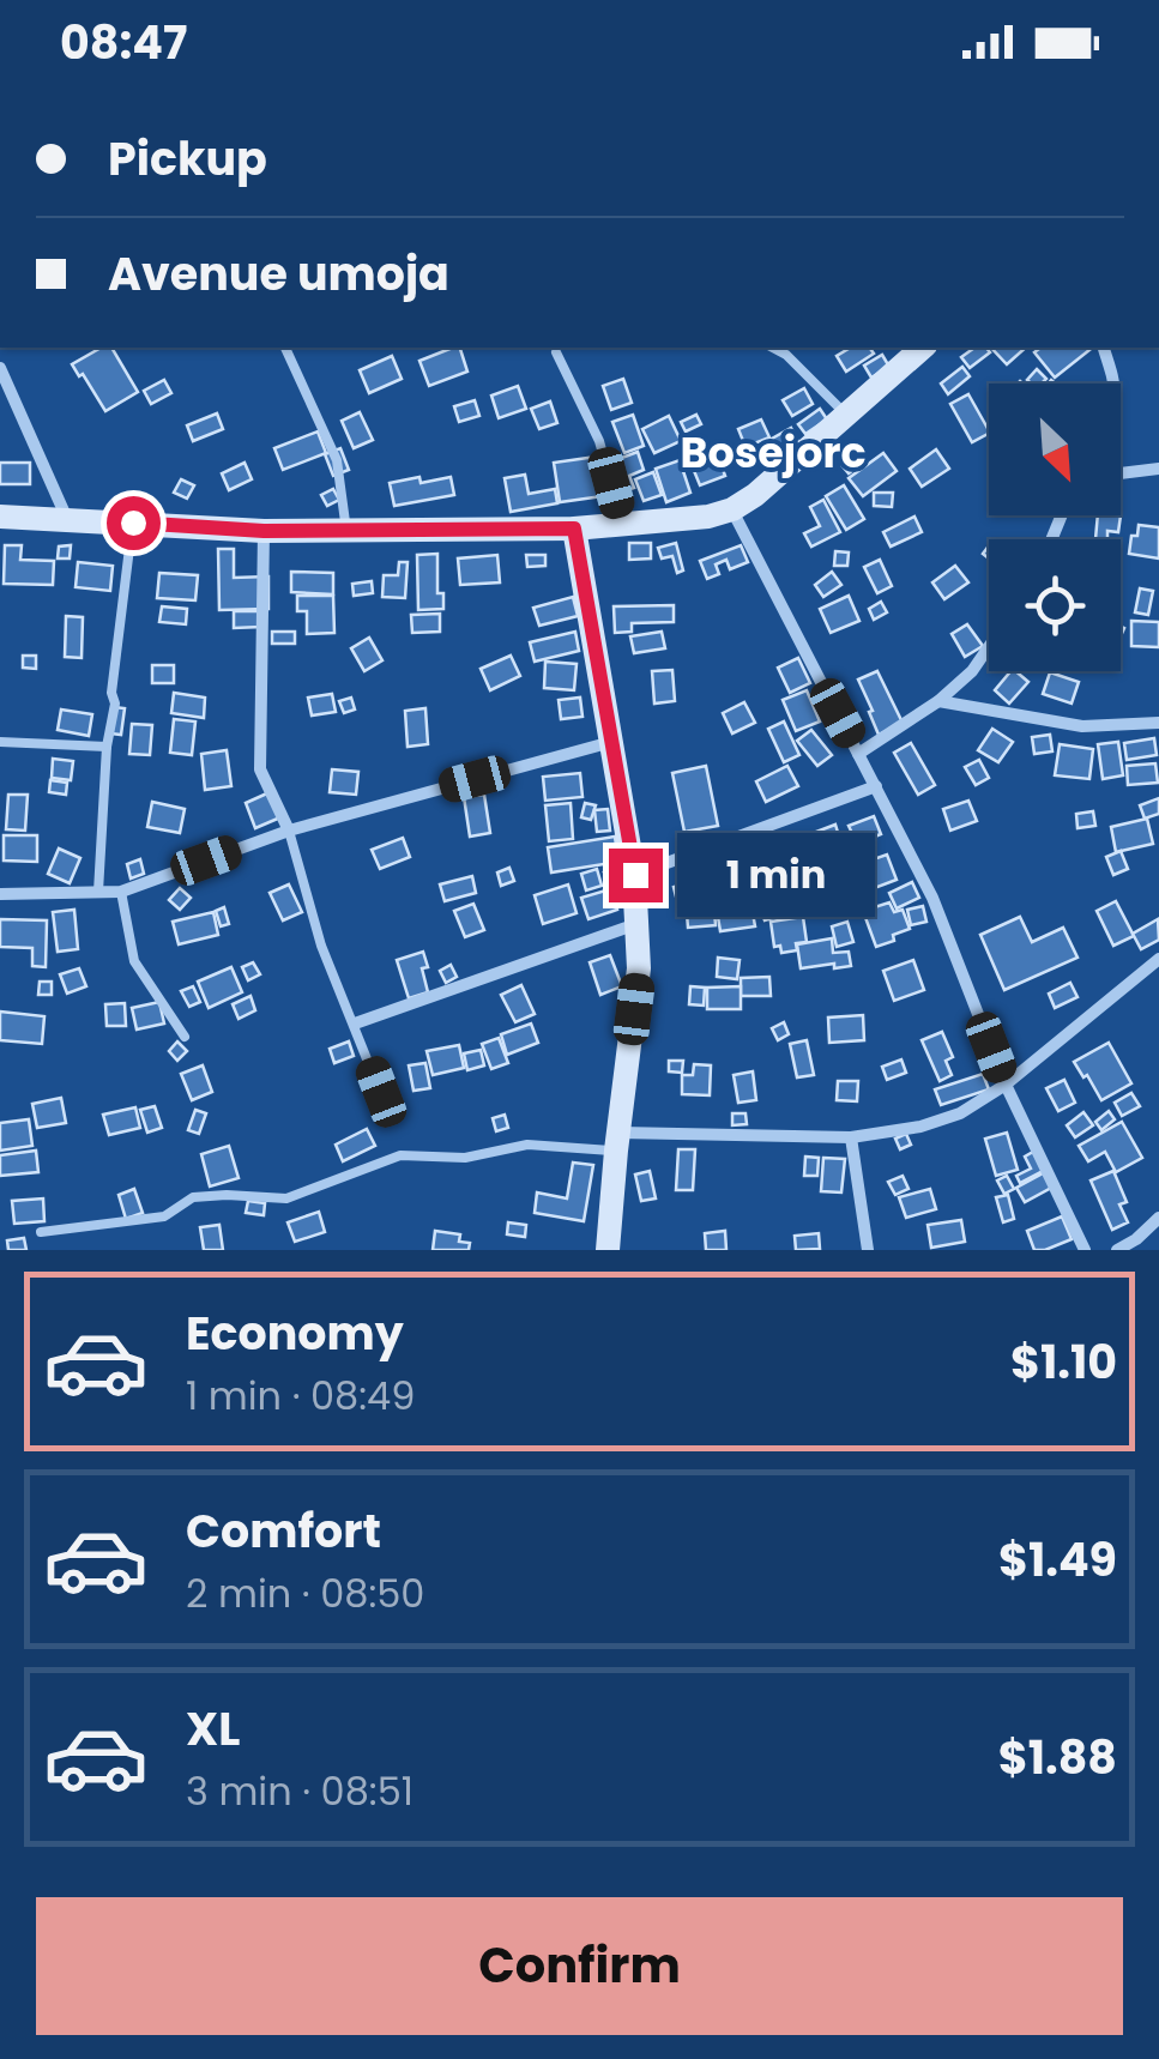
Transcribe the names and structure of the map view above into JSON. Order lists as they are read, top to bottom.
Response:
{
  "districts": ["Bosejorc"],
  "north": "bottom right",
  "page": {
    "status": "08:47",
    "banner": ["Pickup", "Avenue umoja"],
    "bubble": "1 min",
    "list": [
      {
        "name": "Economy",
        "note": "1 min · 08:49",
        "value": "$1.10"
      },
      {
        "name": "Comfort",
        "note": "2 min · 08:50",
        "value": "$1.49"
      },
      {
        "name": "XL",
        "note": "3 min · 08:51",
        "value": "$1.88"
      }
    ],
    "buttons": "Confirm"
  }
}
